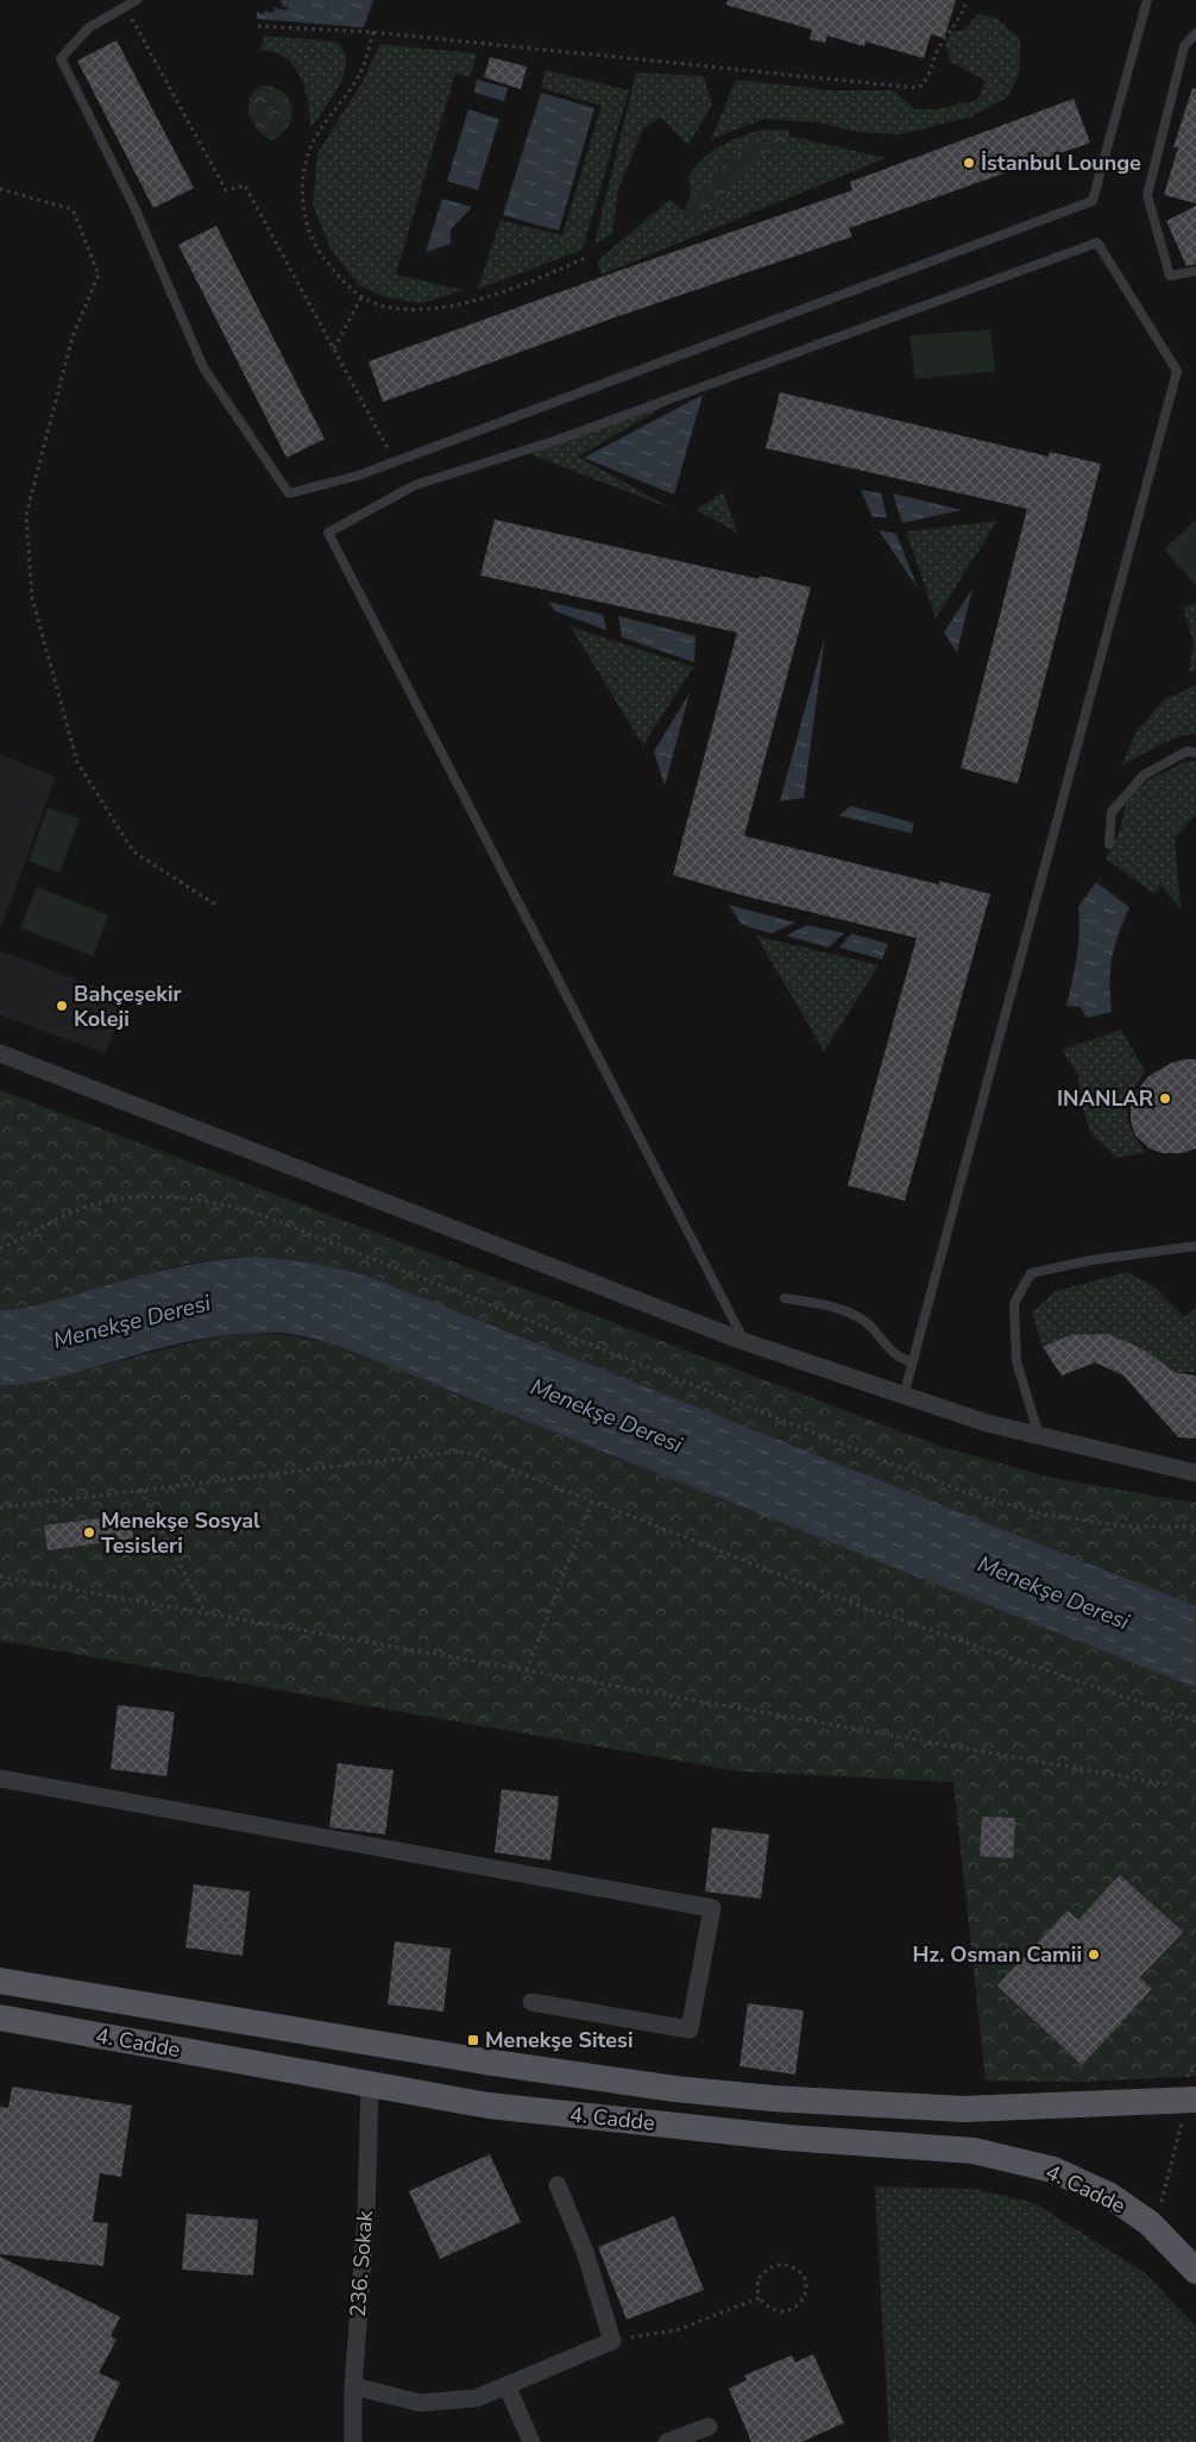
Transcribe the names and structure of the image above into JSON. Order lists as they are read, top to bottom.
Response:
{
  "streets": {
    "main road": ["4. Cadde"],
    "street": ["236. Sokak"]
  },
  "crossings": [
    ["4. Cadde", "236. Sokak"]
  ],
  "water": ["Menekşe Deresi"],
  "places": {
    "other": [
      "İstanbul Lounge",
      "Bahçeşekir Koleji",
      "INANLAR",
      "Menekşe Sosyal Tesisleri",
      "Hz. Osman Camii"
    ],
    "transit": ["Menekşe Sitesi"]
  }
}
